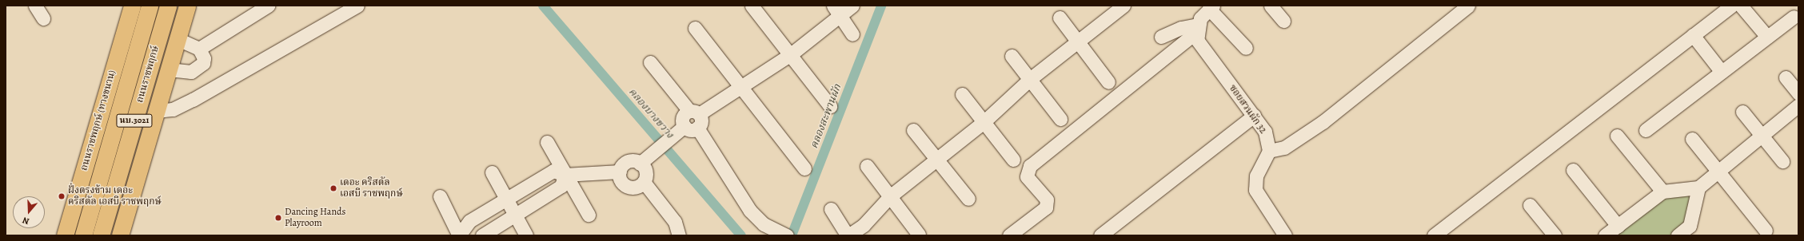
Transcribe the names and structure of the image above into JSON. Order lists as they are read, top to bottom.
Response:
{
  "streets": {
    "main road": ["ถนนราชพฤกษ์", "ถนนราชพฤกษ์ (ทางขนาน)", "นบ.3021"],
    "street": ["ซอยสวนผัก 32"]
  },
  "water": ["คลองบางขวาง", "คลองสะพานผัก"],
  "places": ["เดอะ คริสตัล เอสบี ราชพฤกษ์", "ฝั่งตรงข้าม เดอะ คริสตัล เอสบี ราชพฤกษ์", "Dancing Hands Playroom"],
  "north": "bottom"
}
